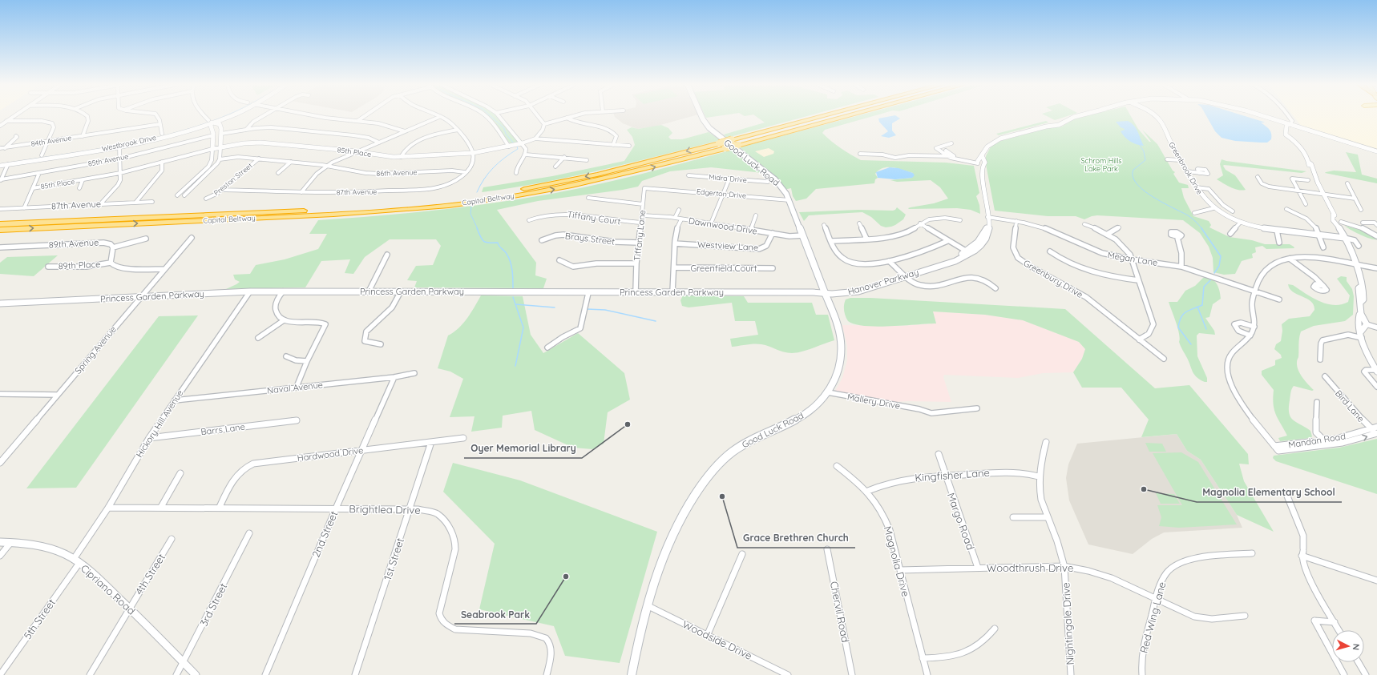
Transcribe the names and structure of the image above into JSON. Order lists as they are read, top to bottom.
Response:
{
  "streets": {
    "highway": ["Capital Beltway"],
    "main road": ["Good Luck Road"],
    "street": [
      "84th Avenue",
      "Westbrook Drive",
      "85th Place",
      "85th Avenue",
      "Greenbrook Drive",
      "86th Avenue",
      "Midra Drive",
      "Preston Street",
      "87th Avenue",
      "Edgerton Drive",
      "Tiffany Court",
      "Dawnwood Drive",
      "Tiffany Lane",
      "Brays Street",
      "89th Avenue",
      "Westview Lane",
      "Megan Lane",
      "89th Place",
      "Greenfield Court",
      "Greenbury Drive",
      "Hanover Parkway",
      "Princess Garden Parkway",
      "Spring Avenue",
      "Naval Avenue",
      "Mallery Drive",
      "Bird Lane",
      "Hickory Hill Avenue",
      "Barrs Lane",
      "Mandan Road",
      "Hardwood Drive",
      "Kingfisher Lane",
      "Brightlea Drive",
      "Margo Road",
      "2nd Street",
      "1st Street",
      "Magnolia Drive",
      "Woodthrush Drive",
      "4th Street",
      "Cipriano Road",
      "3rd Street",
      "Chervil Road",
      "Red Wing Lane",
      "5th Street",
      "Nightingale Drive",
      "Woodside Drive"
    ]
  },
  "crossings": [
    ["85th Place", "87th Avenue"],
    ["Good Luck Road", "Edgerton Drive"],
    ["Good Luck Road", "Dawnwood Drive"],
    ["Good Luck Road", "Hanover Parkway"],
    ["Good Luck Road", "Princess Garden Parkway"],
    ["Good Luck Road", "Mallery Drive"],
    ["Good Luck Road", "Woodside Drive"],
    ["86th Avenue", "Preston Street"],
    ["86th Avenue", "87th Avenue"],
    ["Preston Street", "87th Avenue"],
    ["Edgerton Drive", "Tiffany Lane"],
    ["Tiffany Court", "Tiffany Lane"],
    ["Dawnwood Drive", "Tiffany Lane"],
    ["Dawnwood Drive", "Westview Lane"],
    ["Tiffany Lane", "Brays Street"],
    ["Tiffany Lane", "Princess Garden Parkway"],
    ["Megan Lane", "Greenbury Drive"],
    ["Megan Lane", "Hanover Parkway"],
    ["Hanover Parkway", "Princess Garden Parkway"],
    ["Princess Garden Parkway", "Spring Avenue"],
    ["Princess Garden Parkway", "Hickory Hill Avenue"],
    ["Naval Avenue", "Hickory Hill Avenue"],
    ["Naval Avenue", "2nd Street"],
    ["Bird Lane", "Mandan Road"],
    ["Hickory Hill Avenue", "Barrs Lane"],
    ["Hickory Hill Avenue", "Brightlea Drive"],
    ["Hickory Hill Avenue", "Cipriano Road"],
    ["Hickory Hill Avenue", "5th Street"],
    ["Hardwood Drive", "Brightlea Drive"],
    ["Hardwood Drive", "2nd Street"],
    ["Hardwood Drive", "1st Street"],
    ["Kingfisher Lane", "Margo Road"],
    ["Kingfisher Lane", "Magnolia Drive"],
    ["Kingfisher Lane", "Nightingale Drive"],
    ["Brightlea Drive", "2nd Street"],
    ["Brightlea Drive", "1st Street"],
    ["Margo Road", "Woodthrush Drive"],
    ["Magnolia Drive", "Woodthrush Drive"],
    ["Woodthrush Drive", "Red Wing Lane"],
    ["Woodthrush Drive", "Nightingale Drive"],
    ["4th Street", "Cipriano Road"],
    ["Cipriano Road", "3rd Street"],
    ["Cipriano Road", "5th Street"]
  ],
  "parks": ["Schrom Hills Lake Park"],
  "places": [
    "Oyer Memorial Library",
    "Magnolia Elementary School",
    "Grace Brethren Church",
    "Seabrook Park"
  ],
  "north": "right"
}
